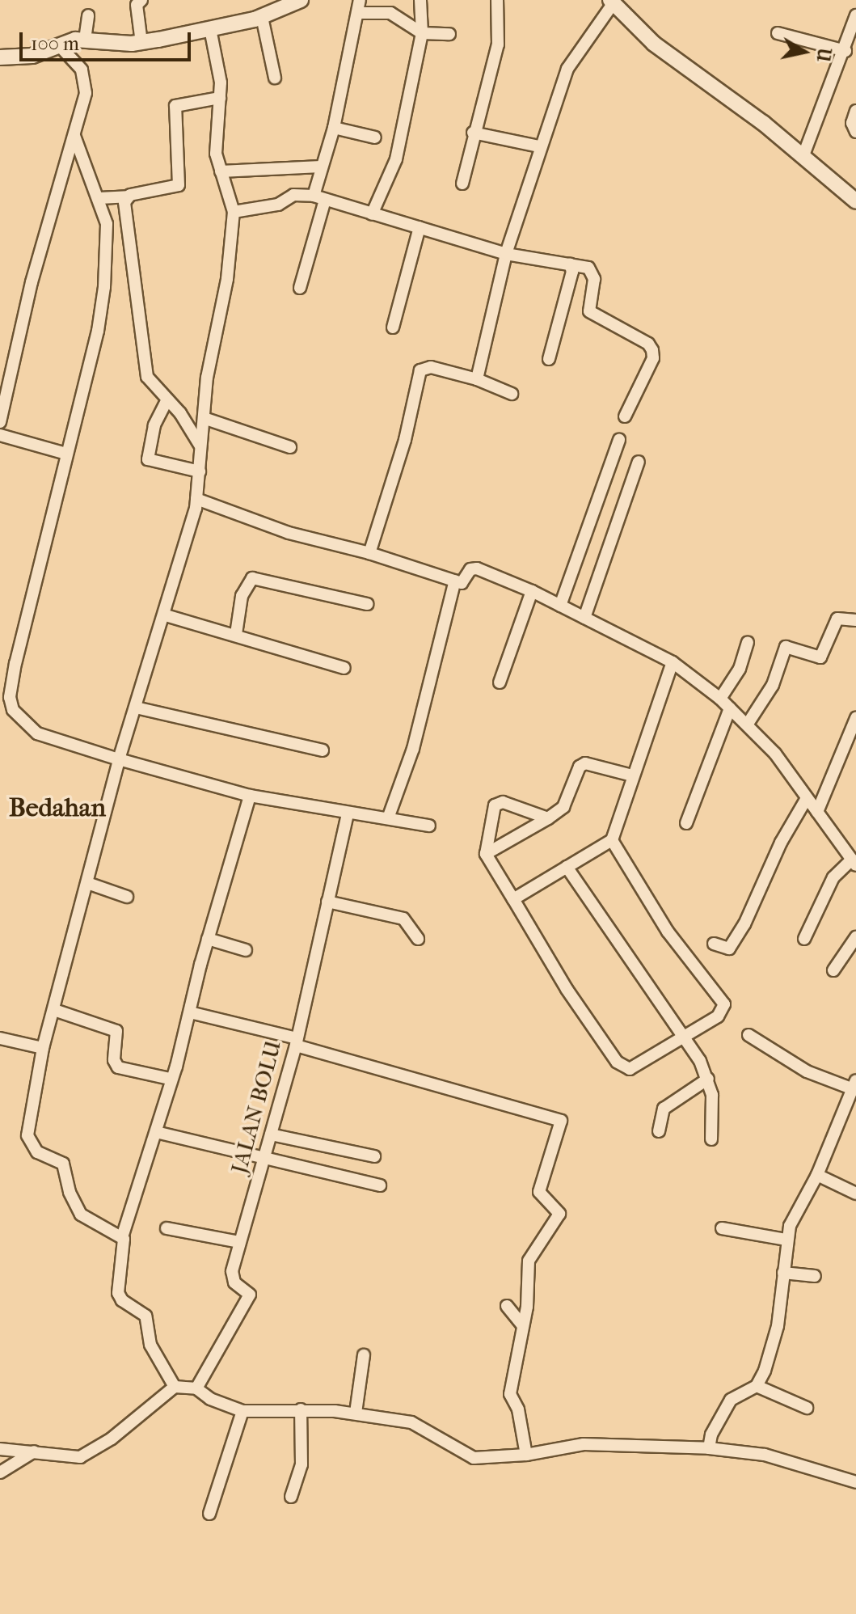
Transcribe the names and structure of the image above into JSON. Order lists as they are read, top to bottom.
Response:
{
  "streets": {
    "street": ["JALAN BOLU"]
  },
  "districts": ["Bedahan"],
  "scale_bar": "100 m",
  "north": "right"
}
